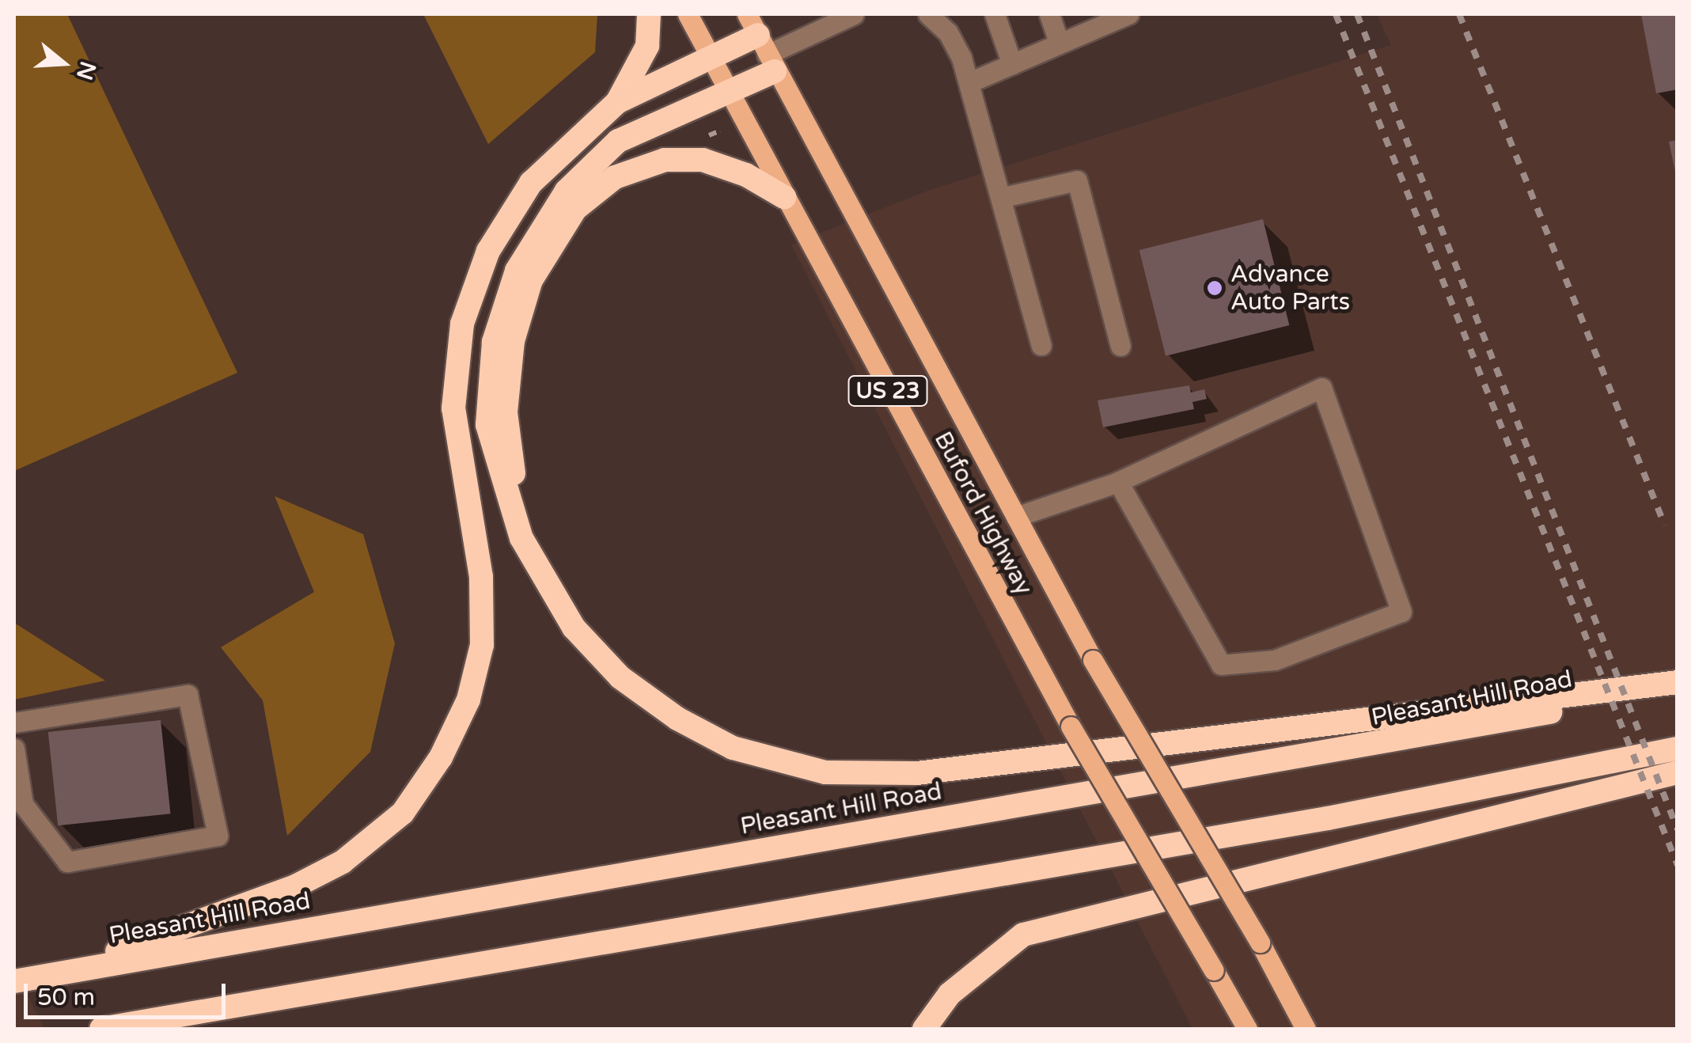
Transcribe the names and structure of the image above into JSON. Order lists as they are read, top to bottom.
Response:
{
  "streets": {
    "highway": ["Pleasant Hill Road"],
    "main road": ["US 23", "Buford Highway"]
  },
  "places": ["Advance Auto Parts"],
  "scale_bar": "50 m",
  "north": "right"
}
